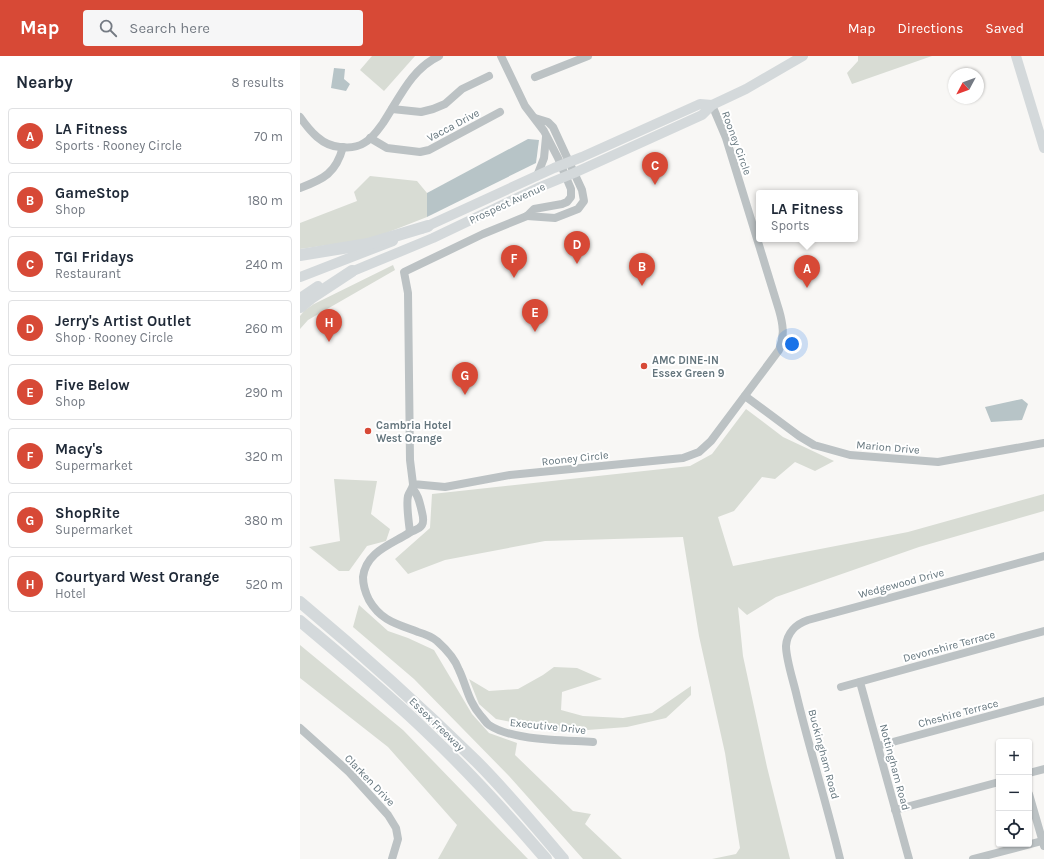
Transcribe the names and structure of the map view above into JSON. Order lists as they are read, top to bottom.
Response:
{
  "streets": {
    "highway": ["Essex Freeway"],
    "main road": ["Prospect Avenue"],
    "street": [
      "Vacca Drive",
      "Rooney Circle",
      "Marion Drive",
      "Wedgewood Drive",
      "Devonshire Terrace",
      "Cheshire Terrace",
      "Executive Drive",
      "Buckingham Road",
      "Nottingham Road",
      "Clarken Drive"
    ]
  },
  "crossings": [
    ["Rooney Circle", "Prospect Avenue"],
    ["Rooney Circle", "Marion Drive"],
    ["Rooney Circle", "Executive Drive"],
    ["Wedgewood Drive", "Buckingham Road"],
    ["Devonshire Terrace", "Nottingham Road"],
    ["Cheshire Terrace", "Nottingham Road"]
  ],
  "places": ["AMC DINE-IN Essex Green 9", "Cambria Hotel West Orange"],
  "north": "bottom left",
  "page": {
    "header": "Map",
    "search": "Search here",
    "nav": ["Map", "Directions", "Saved"],
    "heading": ["Nearby", "8 results"],
    "list": [
      {
        "mark": "A",
        "name": "LA Fitness",
        "note": "Sports · Rooney Circle",
        "value": "70 m"
      },
      {
        "mark": "B",
        "name": "GameStop",
        "note": "Shop",
        "value": "180 m"
      },
      {
        "mark": "C",
        "name": "TGI Fridays",
        "note": "Restaurant",
        "value": "240 m"
      },
      {
        "mark": "D",
        "name": "Jerry's Artist Outlet",
        "note": "Shop · Rooney Circle",
        "value": "260 m"
      },
      {
        "mark": "E",
        "name": "Five Below",
        "note": "Shop",
        "value": "290 m"
      },
      {
        "mark": "F",
        "name": "Macy's",
        "note": "Supermarket",
        "value": "320 m"
      },
      {
        "mark": "G",
        "name": "ShopRite",
        "note": "Supermarket",
        "value": "380 m"
      },
      {
        "mark": "H",
        "name": "Courtyard West Orange",
        "note": "Hotel",
        "value": "520 m"
      }
    ],
    "pins": [
      "C",
      "D",
      "F",
      "B",
      "A",
      "E",
      "H",
      "G"
    ],
    "popup": ["LA Fitness", "Sports"],
    "map_buttons": ["+", "−"]
  }
}
